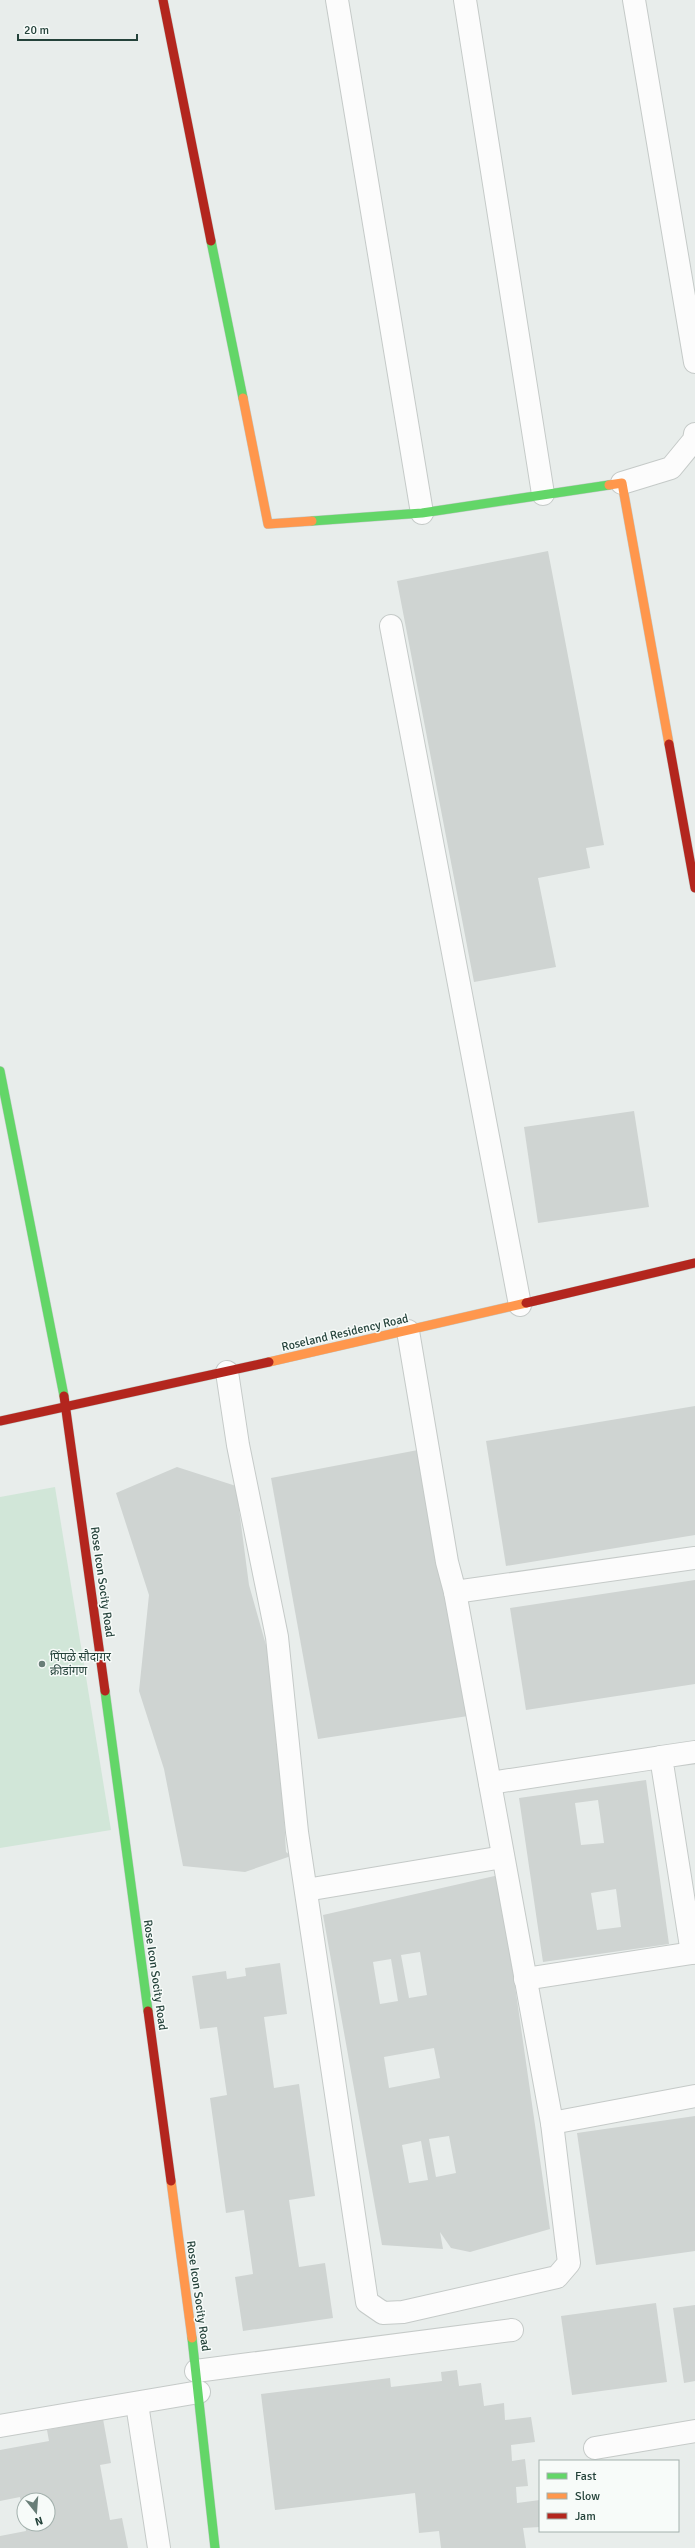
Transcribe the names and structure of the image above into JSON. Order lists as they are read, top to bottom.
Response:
{
  "streets": {
    "street": ["Roseland Residency Road", "Rose Icon Socity Road"]
  },
  "crossings": [
    ["Roseland Residency Road", "Rose Icon Socity Road"]
  ],
  "places": ["पिंपळे सौदागर क्रीडांगण"],
  "legend": ["Fast", "Slow", "Jam"],
  "scale_bar": "20 m",
  "north": "bottom"
}
